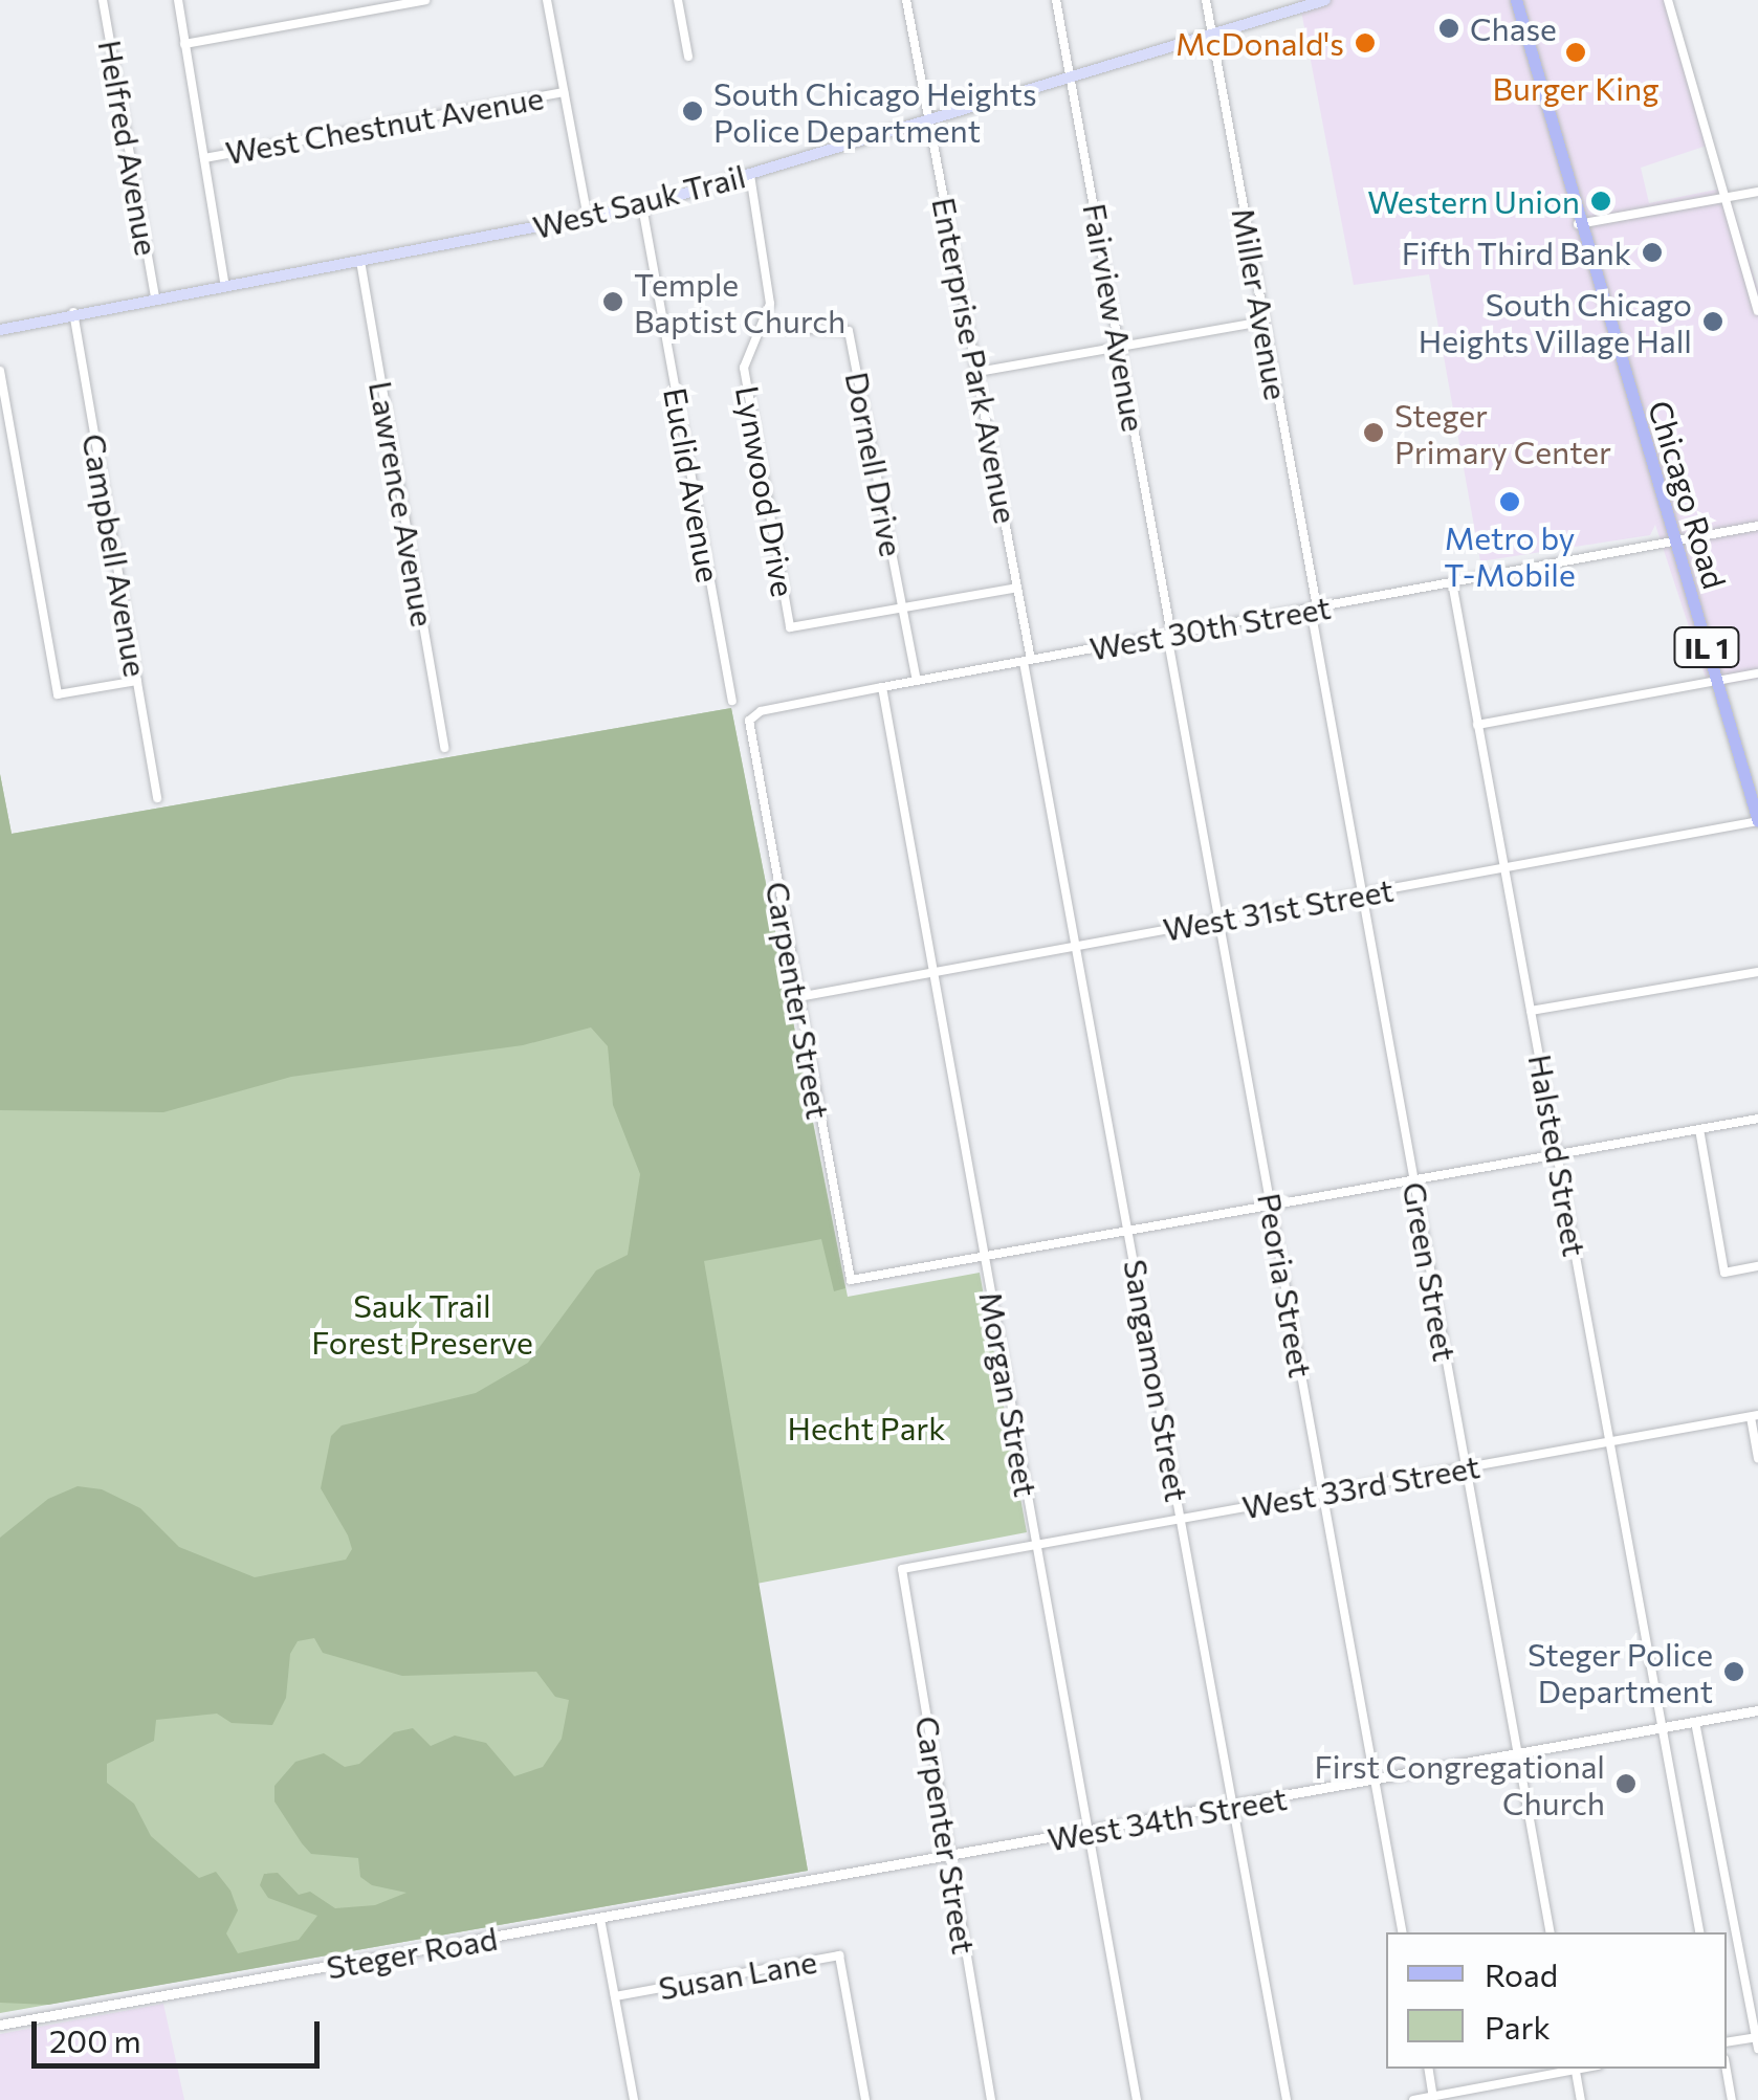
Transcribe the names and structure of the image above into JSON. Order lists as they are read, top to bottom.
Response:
{
  "streets": {
    "main road": ["West Sauk Trail", "Chicago Road", "IL 1"],
    "street": [
      "West Chestnut Avenue",
      "Helfred Avenue",
      "Miller Avenue",
      "Fairview Avenue",
      "Enterprise Park Avenue",
      "Dornell Drive",
      "Euclid Avenue",
      "Lynwood Drive",
      "Lawrence Avenue",
      "Campbell Avenue",
      "West 30th Street",
      "West 31st Street",
      "Carpenter Street",
      "Halsted Street",
      "Green Street",
      "Peoria Street",
      "Sangamon Street",
      "Morgan Street",
      "West 33rd Street",
      "West 34th Street",
      "Steger Road",
      "Susan Lane"
    ]
  },
  "crossings": [
    ["Helfred Avenue", "West Sauk Trail"],
    ["West Sauk Trail", "Miller Avenue"],
    ["West Sauk Trail", "Fairview Avenue"],
    ["West Sauk Trail", "Enterprise Park Avenue"],
    ["West Sauk Trail", "Euclid Avenue"],
    ["West Sauk Trail", "Lynwood Drive"],
    ["West Sauk Trail", "Lawrence Avenue"],
    ["West Sauk Trail", "Campbell Avenue"],
    ["Miller Avenue", "West 30th Street"],
    ["Miller Avenue", "Green Street"],
    ["Fairview Avenue", "West 30th Street"],
    ["Fairview Avenue", "Peoria Street"],
    ["Enterprise Park Avenue", "West 30th Street"],
    ["Enterprise Park Avenue", "Sangamon Street"],
    ["Dornell Drive", "Lynwood Drive"],
    ["Dornell Drive", "West 30th Street"],
    ["Chicago Road", "West 30th Street"],
    ["Chicago Road", "West 31st Street"],
    ["West 30th Street", "Carpenter Street"],
    ["West 30th Street", "Halsted Street"],
    ["West 30th Street", "Green Street"],
    ["West 30th Street", "Peoria Street"],
    ["West 30th Street", "Sangamon Street"],
    ["West 30th Street", "Morgan Street"],
    ["West 31st Street", "Carpenter Street"],
    ["West 31st Street", "Halsted Street"],
    ["West 31st Street", "Green Street"],
    ["West 31st Street", "Peoria Street"],
    ["West 31st Street", "Sangamon Street"],
    ["West 31st Street", "Morgan Street"],
    ["Carpenter Street", "Morgan Street"],
    ["Carpenter Street", "West 33rd Street"],
    ["Carpenter Street", "West 34th Street"],
    ["Halsted Street", "West 33rd Street"],
    ["Halsted Street", "West 34th Street"],
    ["Green Street", "West 33rd Street"],
    ["Green Street", "West 34th Street"],
    ["Peoria Street", "West 33rd Street"],
    ["Peoria Street", "West 34th Street"],
    ["Sangamon Street", "West 33rd Street"],
    ["Sangamon Street", "West 34th Street"],
    ["Morgan Street", "West 33rd Street"],
    ["Morgan Street", "West 34th Street"],
    ["West 34th Street", "Steger Road"]
  ],
  "parks": ["Sauk Trail Forest Preserve", "Hecht Park"],
  "places": [
    "Chase",
    "McDonald's",
    "Burger King",
    "South Chicago Heights Police Department",
    "Western Union",
    "Fifth Third Bank",
    "Temple Baptist Church",
    "South Chicago Heights Village Hall",
    "Steger Primary Center",
    "Metro by T-Mobile",
    "Steger Police Department",
    "First Congregational Church"
  ],
  "legend": ["Road", "Park"],
  "scale_bar": "200 m"
}
